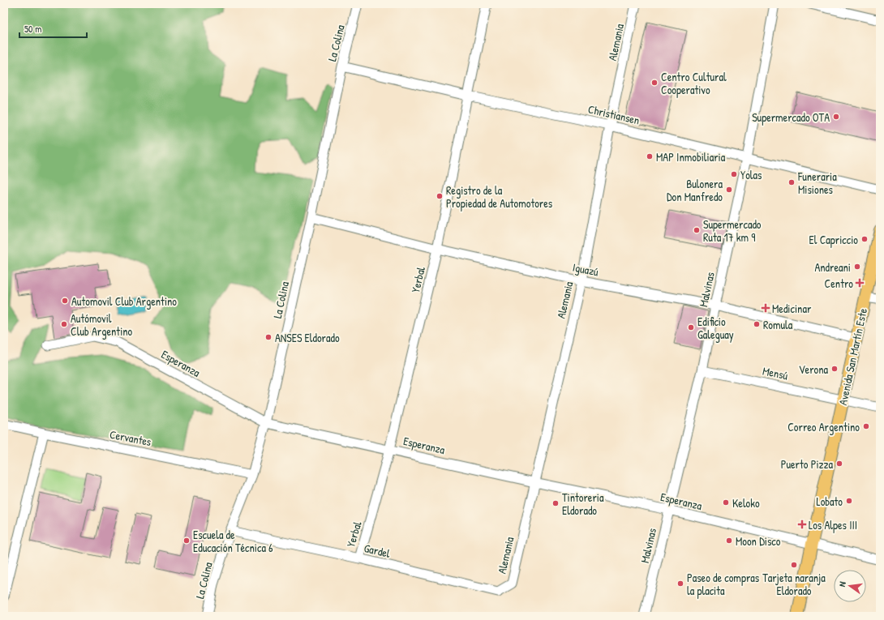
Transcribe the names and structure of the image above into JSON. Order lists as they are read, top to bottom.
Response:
{
  "streets": {
    "main road": ["Avenida San Martín Este"],
    "street": [
      "Alemania",
      "La Colina",
      "Christiansen",
      "Iguazú",
      "Yerbal",
      "Malvinas",
      "Esperanza",
      "Mensú",
      "Cervantes",
      "Gardel"
    ]
  },
  "crossings": [
    ["Alemania", "Christiansen"],
    ["Alemania", "Iguazú"],
    ["Alemania", "Esperanza"],
    ["Alemania", "Gardel"],
    ["La Colina", "Christiansen"],
    ["La Colina", "Iguazú"],
    ["La Colina", "Esperanza"],
    ["La Colina", "Cervantes"],
    ["La Colina", "Gardel"],
    ["Christiansen", "Yerbal"],
    ["Christiansen", "Malvinas"],
    ["Iguazú", "Yerbal"],
    ["Iguazú", "Malvinas"],
    ["Iguazú", "Avenida San Martín Este"],
    ["Yerbal", "Esperanza"],
    ["Yerbal", "Gardel"],
    ["Malvinas", "Esperanza"],
    ["Malvinas", "Mensú"],
    ["Avenida San Martín Este", "Esperanza"],
    ["Avenida San Martín Este", "Mensú"]
  ],
  "places": {
    "other": [
      "Centro Cultural Cooperativo",
      "Supermercado OTA",
      "MAP Inmobiliaria",
      "Yolas",
      "Funeraria Misiones",
      "Bulonera Don Manfredo",
      "Registro de la Propiedad de Automotores",
      "Supermercado Ruta 17 km 9",
      "El Capriccio",
      "Andreani",
      "Automovil Club Argentino",
      "Autómovil Club Argentino",
      "Romula",
      "Edificio Galeguay",
      "ANSES Eldorado",
      "Verona",
      "Correo Argentino",
      "Puerto Pizza",
      "Lobato",
      "Keloko",
      "Tintoreria Eldorado",
      "Escuela de Educación Técnica 6",
      "Moon Disco",
      "Tarjeta naranja Eldorado",
      "Paseo de compras la placita"
    ],
    "health": ["Centro", "Medicinar", "Los Alpes III"]
  },
  "scale_bar": "50 m",
  "north": "left"
}
